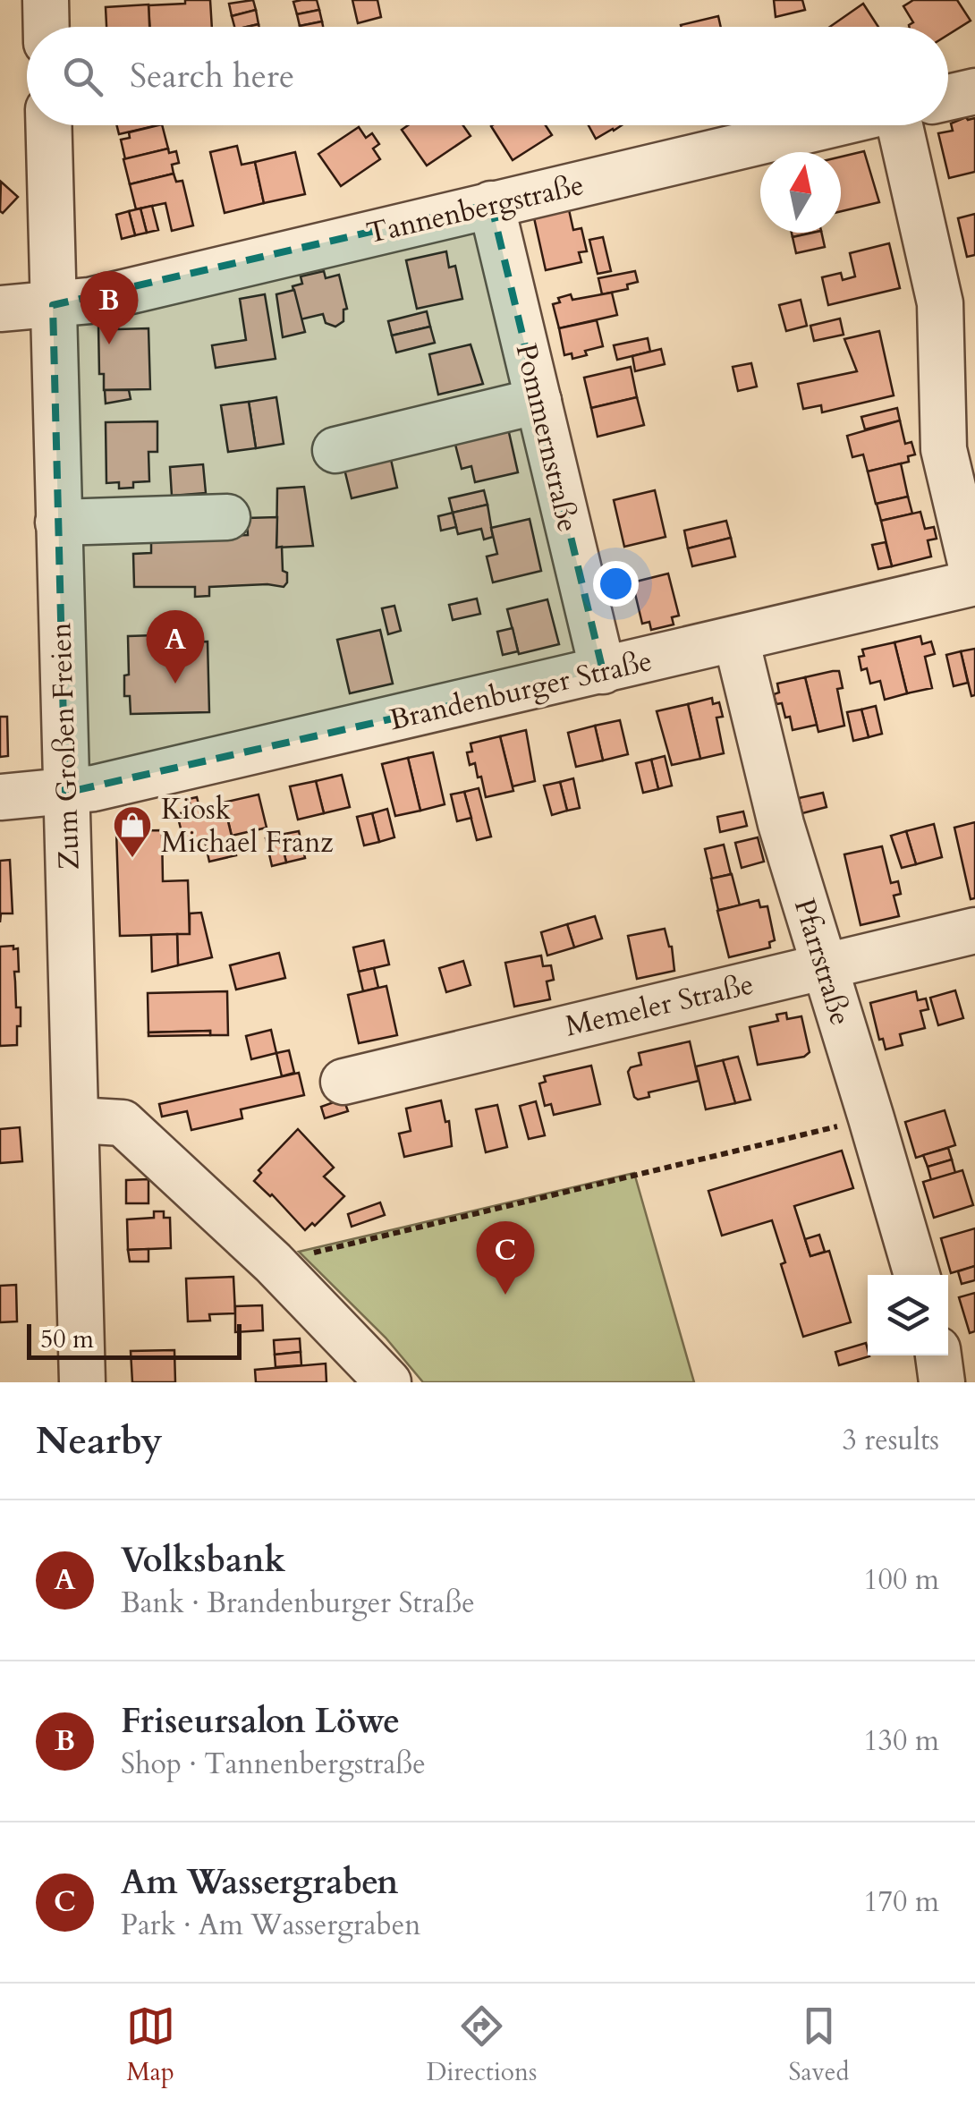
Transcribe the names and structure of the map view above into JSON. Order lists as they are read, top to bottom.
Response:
{
  "streets": {
    "street": [
      "Tannenbergstraße",
      "Pommernstraße",
      "Brandenburger Straße",
      "Zum Großen Freien",
      "Pfarrstraße",
      "Memeler Straße"
    ]
  },
  "crossings": [
    ["Tannenbergstraße", "Pommernstraße"],
    ["Tannenbergstraße", "Zum Großen Freien"],
    ["Pommernstraße", "Brandenburger Straße"],
    ["Brandenburger Straße", "Zum Großen Freien"],
    ["Brandenburger Straße", "Pfarrstraße"],
    ["Pfarrstraße", "Memeler Straße"]
  ],
  "places": {
    "shop": ["Kiosk Michael Franz"]
  },
  "scale_bar": "50 m",
  "north": "top",
  "page": {
    "search": "Search here",
    "pins": ["B", "A", "C"],
    "scale": "50 m",
    "heading": ["Nearby", "3 results"],
    "list": [
      {
        "mark": "A",
        "name": "Volksbank",
        "note": "Bank · Brandenburger Straße",
        "value": "100 m"
      },
      {
        "mark": "B",
        "name": "Friseursalon Löwe",
        "note": "Shop · Tannenbergstraße",
        "value": "130 m"
      },
      {
        "mark": "C",
        "name": "Am Wassergraben",
        "note": "Park · Am Wassergraben",
        "value": "170 m"
      }
    ],
    "nav": ["Map", "Directions", "Saved"]
  }
}
